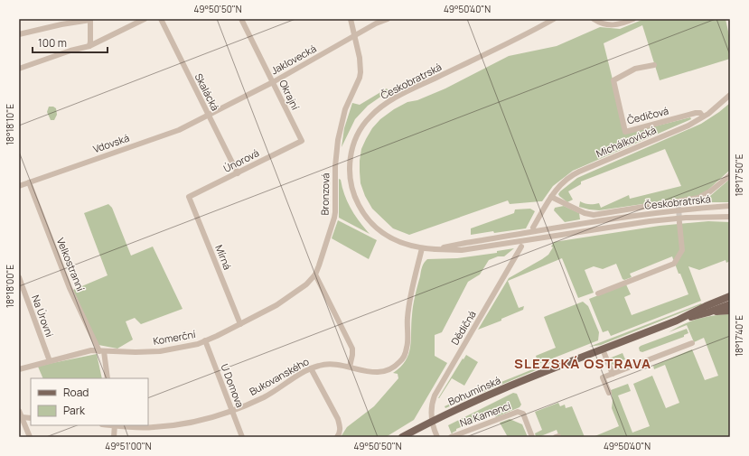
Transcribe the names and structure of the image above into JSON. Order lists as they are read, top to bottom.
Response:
{
  "streets": {
    "main road": ["Bohumínská"],
    "street": [
      "Jaklovecká",
      "Českobratrská",
      "Skalácká",
      "Okrajní",
      "Čedičová",
      "Michálkovická",
      "Vdovská",
      "Únorová",
      "Bronzová",
      "Mírná",
      "Velkostranní",
      "Na Úrovni",
      "Dědičná",
      "Komerční",
      "Bukovanského",
      "U Domova",
      "Na Kamenci"
    ]
  },
  "crossings": [
    ["Jaklovecká", "Skalácká"],
    ["Jaklovecká", "Okrajní"],
    ["Jaklovecká", "Vdovská"],
    ["Jaklovecká", "Bronzová"],
    ["Českobratrská", "Bukovanského"],
    ["Skalácká", "Vdovská"],
    ["Skalácká", "Únorová"],
    ["Okrajní", "Únorová"],
    ["Čedičová", "Michálkovická"],
    ["Vdovská", "Velkostranní"],
    ["Únorová", "Mírná"],
    ["Bronzová", "Komerční"],
    ["Mírná", "Komerční"],
    ["Velkostranní", "Komerční"],
    ["Na Úrovni", "Komerční"],
    ["Dědičná", "Bohumínská"],
    ["Komerční", "U Domova"],
    ["Bukovanského", "U Domova"]
  ],
  "districts": ["SLEZSKÁ OSTRAVA"],
  "legend": ["Road", "Park"],
  "scale_bar": "100 m",
  "coordinates": [
    "49°50'50\"N",
    "49°50'40\"N",
    "18°18'10\"E",
    "18°17'50\"E",
    "18°18'00\"E",
    "18°17'40\"E",
    "49°51'00\"N"
  ]
}
